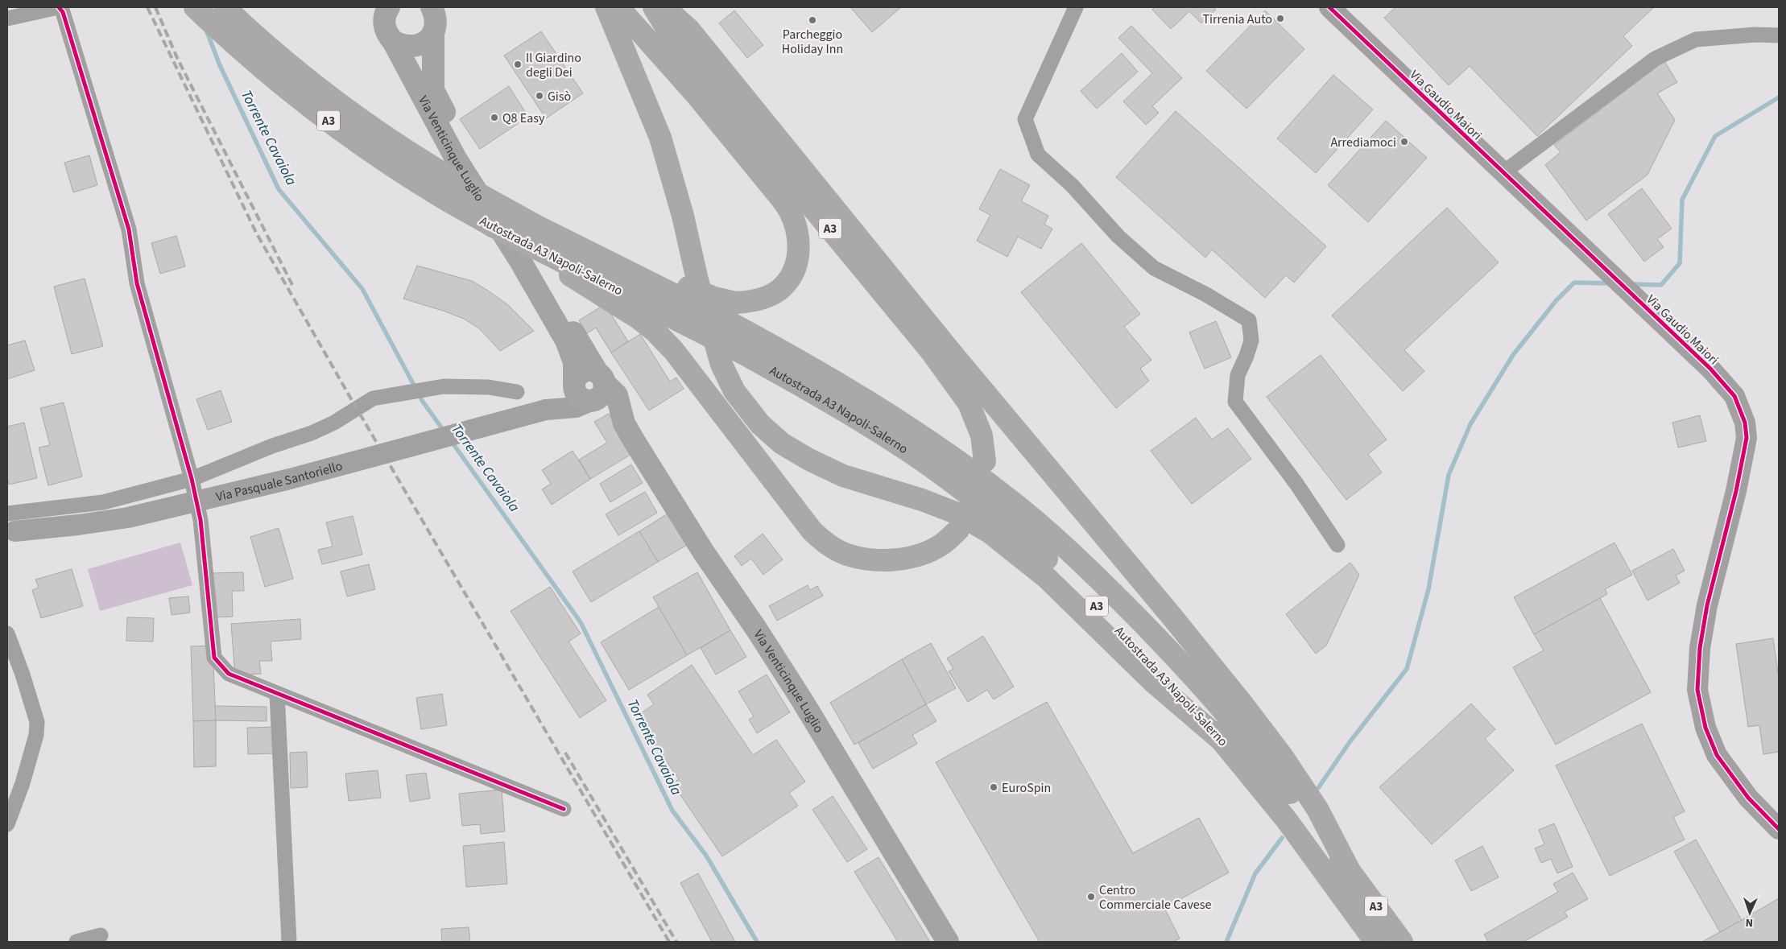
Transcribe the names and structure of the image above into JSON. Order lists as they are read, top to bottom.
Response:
{
  "streets": {
    "highway": ["A3", "Autostrada A3 Napoli-Salerno"],
    "main road": ["Via Venticinque Luglio"],
    "street": ["Via Gaudio Maiori", "Via Pasquale Santoriello"]
  },
  "crossings": [
    ["A3", "Autostrada A3 Napoli-Salerno"],
    ["Via Venticinque Luglio", "Via Pasquale Santoriello"]
  ],
  "water": ["Torrente Cavaiola"],
  "places": [
    "Tirrenia Auto",
    "Parcheggio Holiday Inn",
    "Il Giardino degli Dei",
    "Gisò",
    "Q8 Easy",
    "Arrediamoci",
    "EuroSpin",
    "Centro Commerciale Cavese"
  ],
  "north": "bottom"
}
